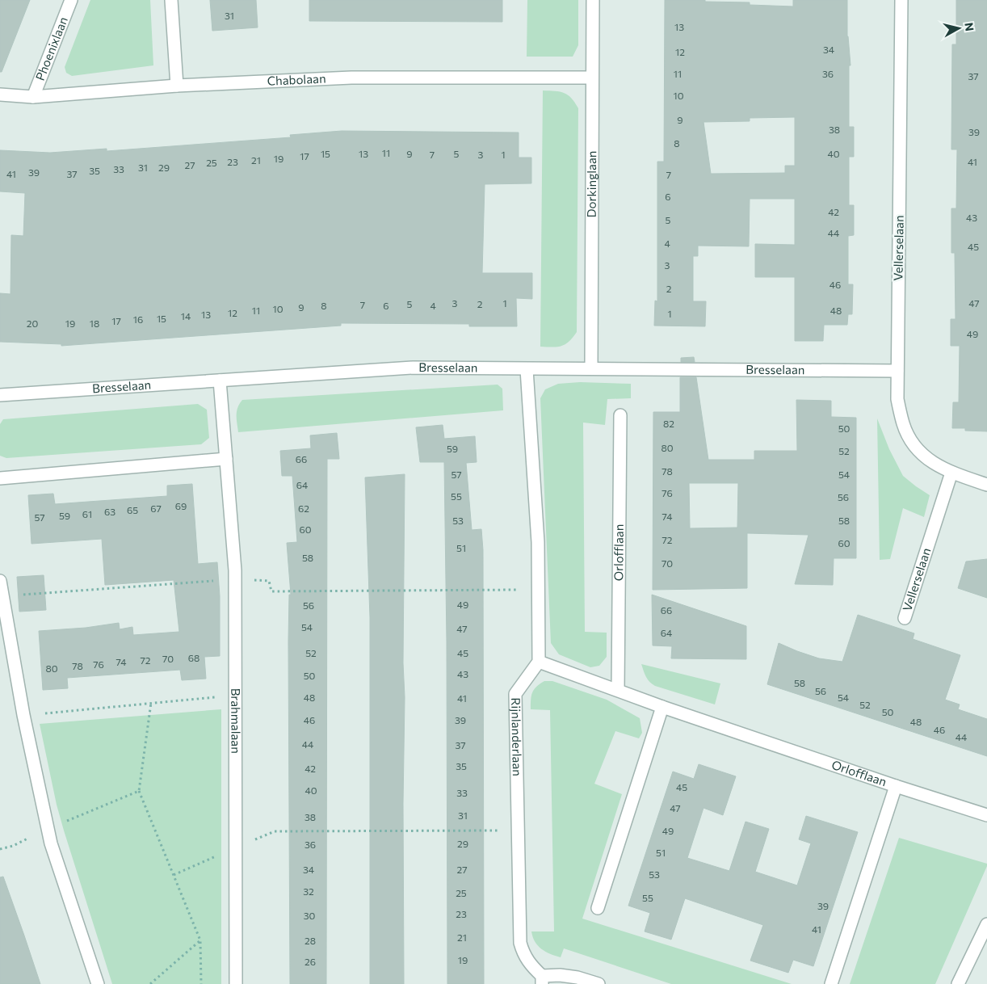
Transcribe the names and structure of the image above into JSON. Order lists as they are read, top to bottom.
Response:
{
  "streets": {
    "street": [
      "Phoenixlaan",
      "Chabolaan",
      "Dorkinglaan",
      "Vellerselaan",
      "Bresselaan",
      "Orlofflaan",
      "Brahmalaan",
      "Rijnlanderlaan"
    ]
  },
  "crossings": [
    ["Phoenixlaan", "Chabolaan"],
    ["Chabolaan", "Dorkinglaan"],
    ["Dorkinglaan", "Bresselaan"],
    ["Vellerselaan", "Bresselaan"],
    ["Bresselaan", "Brahmalaan"],
    ["Orlofflaan", "Rijnlanderlaan"]
  ],
  "house_numbers": [
    "31",
    "13",
    "34",
    "12",
    "11",
    "36",
    "37",
    "10",
    "9",
    "38",
    "39",
    "8",
    "11",
    "15",
    "13",
    "9",
    "5",
    "40",
    "7",
    "3",
    "1",
    "17",
    "19",
    "21",
    "23",
    "41",
    "25",
    "27",
    "31",
    "29",
    "33",
    "35",
    "39",
    "41",
    "37",
    "7",
    "6",
    "42",
    "43",
    "5",
    "44",
    "4",
    "45",
    "3",
    "46",
    "2",
    "3",
    "1",
    "47",
    "5",
    "2",
    "7",
    "8",
    "6",
    "4",
    "9",
    "10",
    "11",
    "48",
    "12",
    "1",
    "13",
    "14",
    "15",
    "16",
    "17",
    "20",
    "19",
    "18",
    "49",
    "82",
    "50",
    "80",
    "59",
    "52",
    "66",
    "78",
    "57",
    "54",
    "64",
    "76",
    "55",
    "56",
    "69",
    "67",
    "62",
    "65",
    "63",
    "61",
    "59",
    "74",
    "57",
    "53",
    "58",
    "60",
    "72",
    "60",
    "51",
    "58",
    "70",
    "49",
    "56",
    "66",
    "54",
    "47",
    "64",
    "52",
    "45",
    "68",
    "70",
    "72",
    "74",
    "76",
    "78",
    "80",
    "43",
    "50",
    "58",
    "56",
    "48",
    "54",
    "41",
    "52",
    "50",
    "46",
    "39",
    "48",
    "46",
    "44",
    "44",
    "37",
    "35",
    "42",
    "45",
    "40",
    "33",
    "47",
    "31",
    "38",
    "49",
    "29",
    "36",
    "51",
    "34",
    "27",
    "53",
    "32",
    "25",
    "55",
    "39",
    "23",
    "30",
    "41",
    "21",
    "28",
    "19",
    "26"
  ],
  "north": "right"
}
